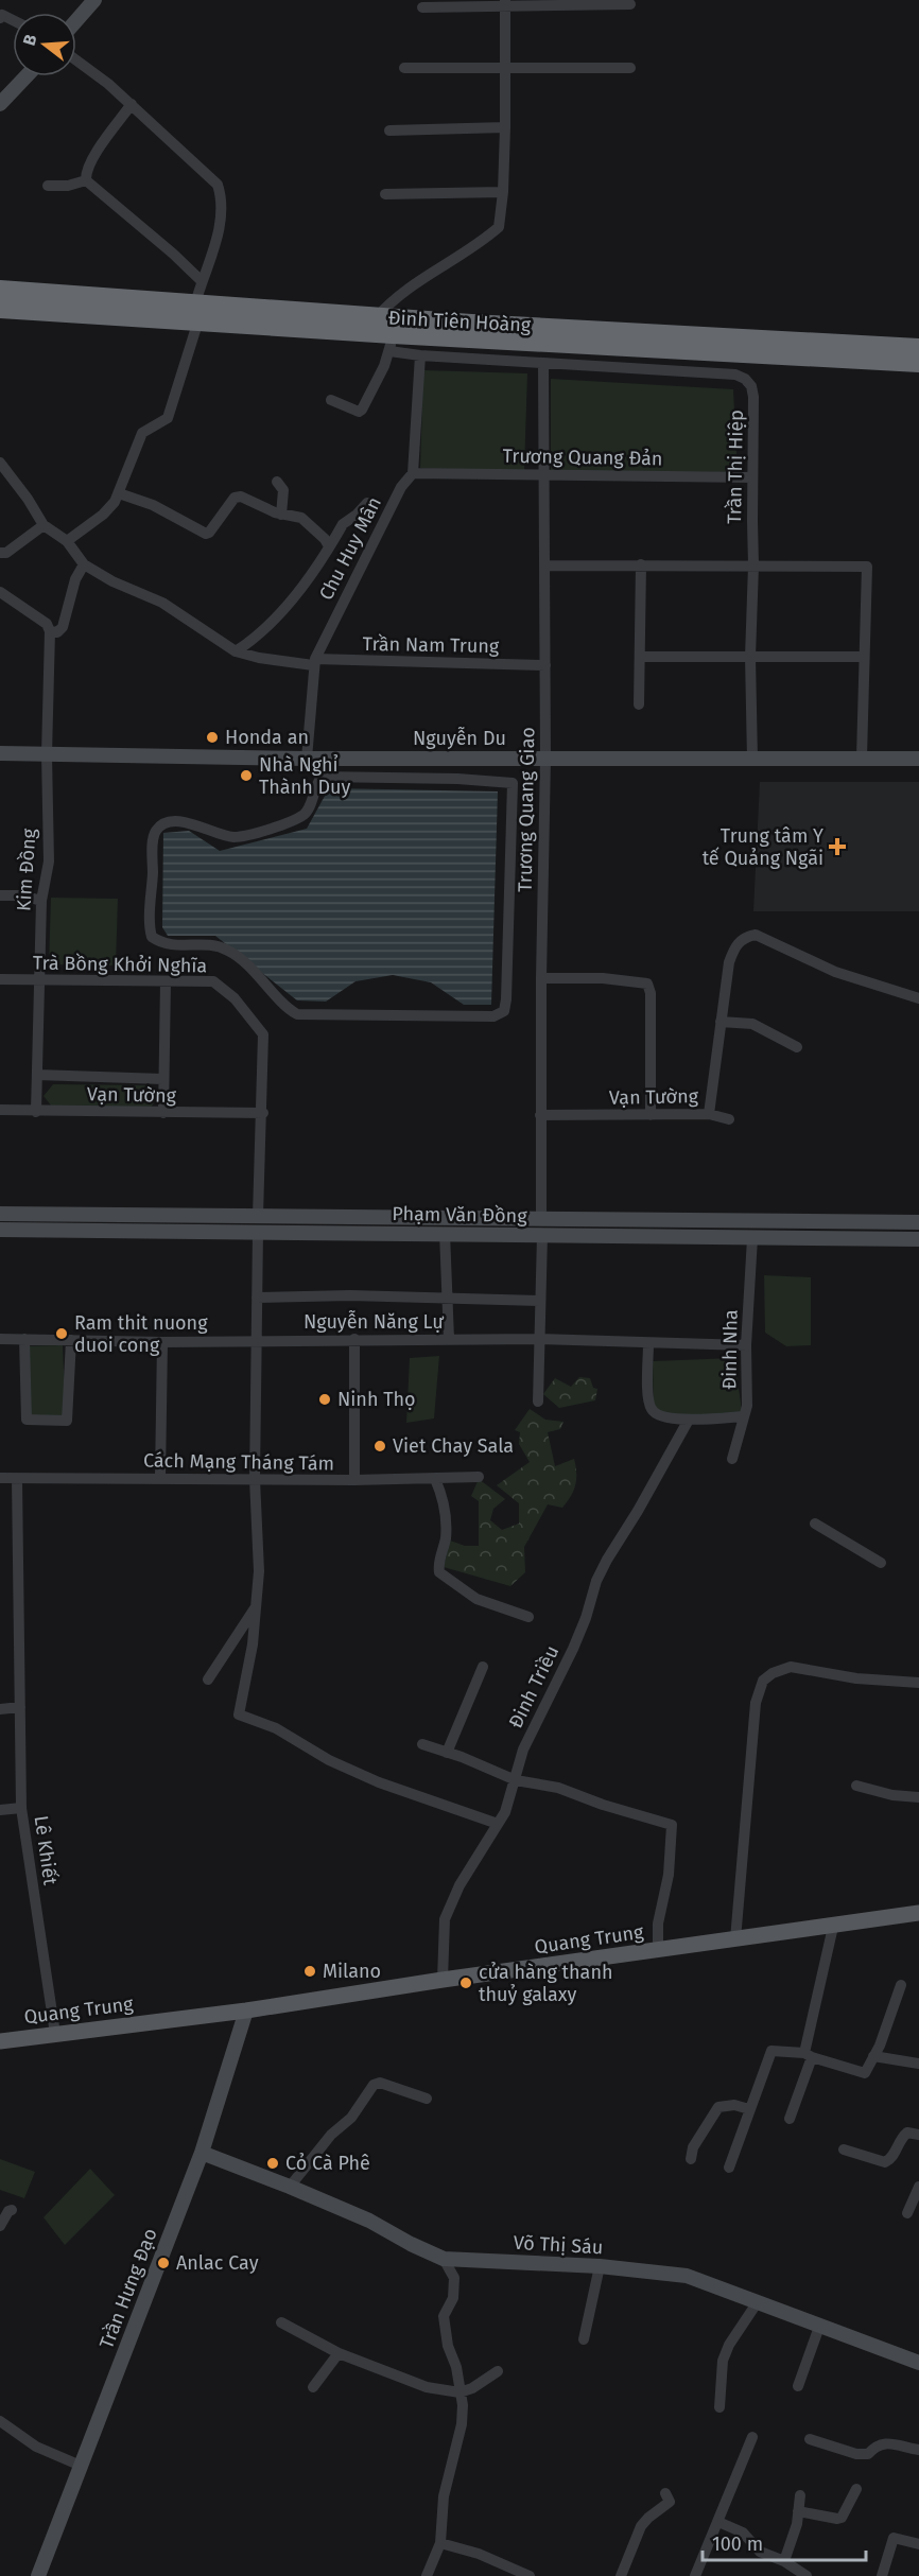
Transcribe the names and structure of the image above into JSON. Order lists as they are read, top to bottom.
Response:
{
  "streets": {
    "highway": ["Đinh Tiên Hoàng"],
    "main road": ["Quang Trung"],
    "street": [
      "Trương Quang Đản",
      "Trần Thị Hiệp",
      "Chu Huy Mân",
      "Trần Nam Trung",
      "Nguyễn Du",
      "Trương Quang Giao",
      "Kim Đồng",
      "Trà Bồng Khởi Nghĩa",
      "Vạn Tường",
      "Phạm Văn Đồng",
      "Nguyễn Năng Lự",
      "Đinh Nha",
      "Cách Mạng Tháng Tám",
      "Đinh Triều",
      "Lê Khiết",
      "Võ Thị Sáu",
      "Trần Hưng Đạo"
    ]
  },
  "crossings": [
    ["Trương Quang Đản", "Trần Thị Hiệp"],
    ["Trương Quang Đản", "Chu Huy Mân"],
    ["Trương Quang Đản", "Trương Quang Giao"],
    ["Trần Thị Hiệp", "Nguyễn Du"],
    ["Trần Thị Hiệp", "Trương Quang Giao"],
    ["Chu Huy Mân", "Trần Nam Trung"],
    ["Chu Huy Mân", "Nguyễn Du"],
    ["Trần Nam Trung", "Trương Quang Giao"],
    ["Nguyễn Du", "Trương Quang Giao"],
    ["Nguyễn Du", "Kim Đồng"],
    ["Trương Quang Giao", "Vạn Tường"],
    ["Trương Quang Giao", "Phạm Văn Đồng"],
    ["Trương Quang Giao", "Nguyễn Năng Lự"],
    ["Kim Đồng", "Trà Bồng Khởi Nghĩa"],
    ["Kim Đồng", "Vạn Tường"],
    ["Trà Bồng Khởi Nghĩa", "Vạn Tường"],
    ["Trà Bồng Khởi Nghĩa", "Phạm Văn Đồng"],
    ["Phạm Văn Đồng", "Đinh Nha"],
    ["Nguyễn Năng Lự", "Đinh Nha"],
    ["Cách Mạng Tháng Tám", "Lê Khiết"],
    ["Đinh Triều", "Quang Trung"],
    ["Lê Khiết", "Quang Trung"],
    ["Quang Trung", "Trần Hưng Đạo"],
    ["Võ Thị Sáu", "Trần Hưng Đạo"]
  ],
  "places": {
    "other": [
      "Honda an",
      "Nhà Nghỉ Thành Duy",
      "Ram thit nuong duoi cong",
      "Ninh Thọ",
      "Viet Chay Sala",
      "Milano",
      "cửa hàng thanh thuỷ galaxy",
      "Cỏ Cà Phê",
      "Anlac Cay"
    ],
    "health": ["Trung tâm Y tế Quảng Ngãi"]
  },
  "scale_bar": "100 m",
  "north": "left"
}
